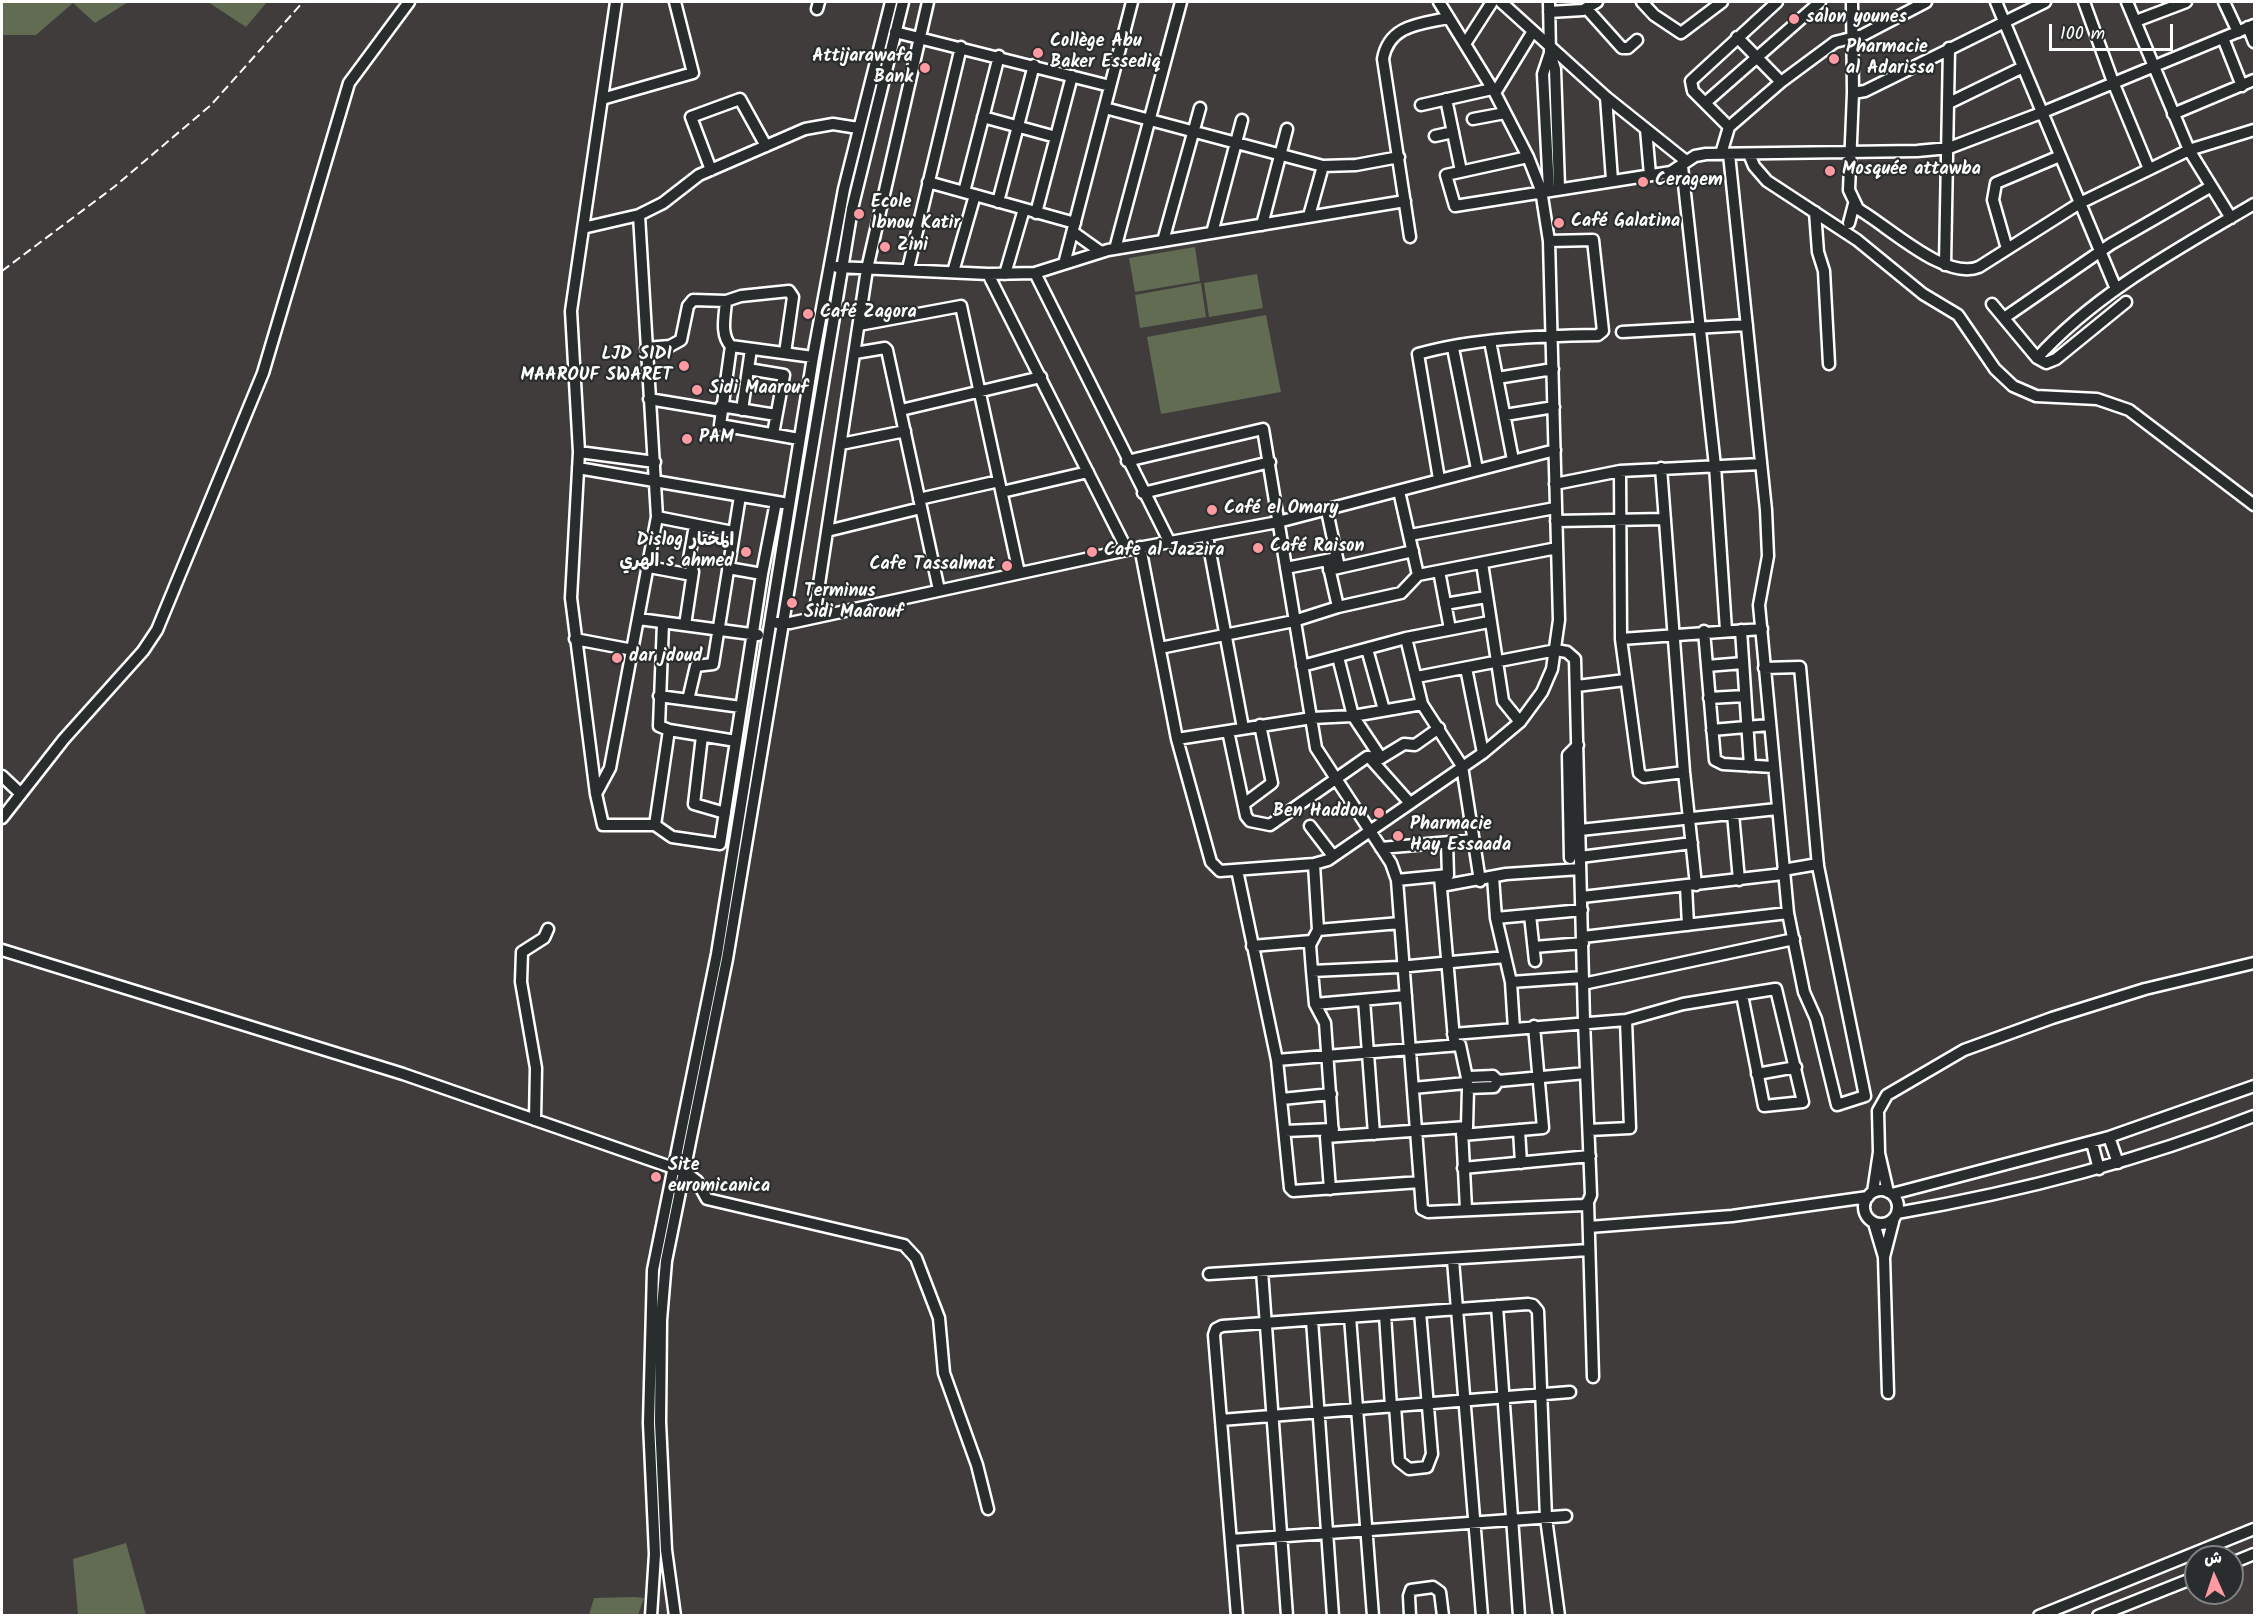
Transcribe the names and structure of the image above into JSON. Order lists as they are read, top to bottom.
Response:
{
  "places": [
    "salon younes",
    "Collège Abu Baker Essediq",
    "Pharmacie al Adarissa",
    "Attijarawafa Bank",
    "Mosquée attawba",
    "Ceragem",
    "Ecole Ibnou Katir",
    "Café Galatina",
    "Zini",
    "Café Zagora",
    "LJD SIDI MAAROUF SWARET",
    "Sidi Maarouf",
    "PAM",
    "Café el Omary",
    "Café Raison",
    "Dislog المختار الهري s ahmed",
    "Cafe al Jazzira",
    "Cafe Tassalmat",
    "Terminus Sidi Maârouf",
    "dar jdoud",
    "Ben Haddou",
    "Pharmacie Hay Essaada",
    "Site euromicanica"
  ],
  "scale_bar": "100 m",
  "north": "top"
}
